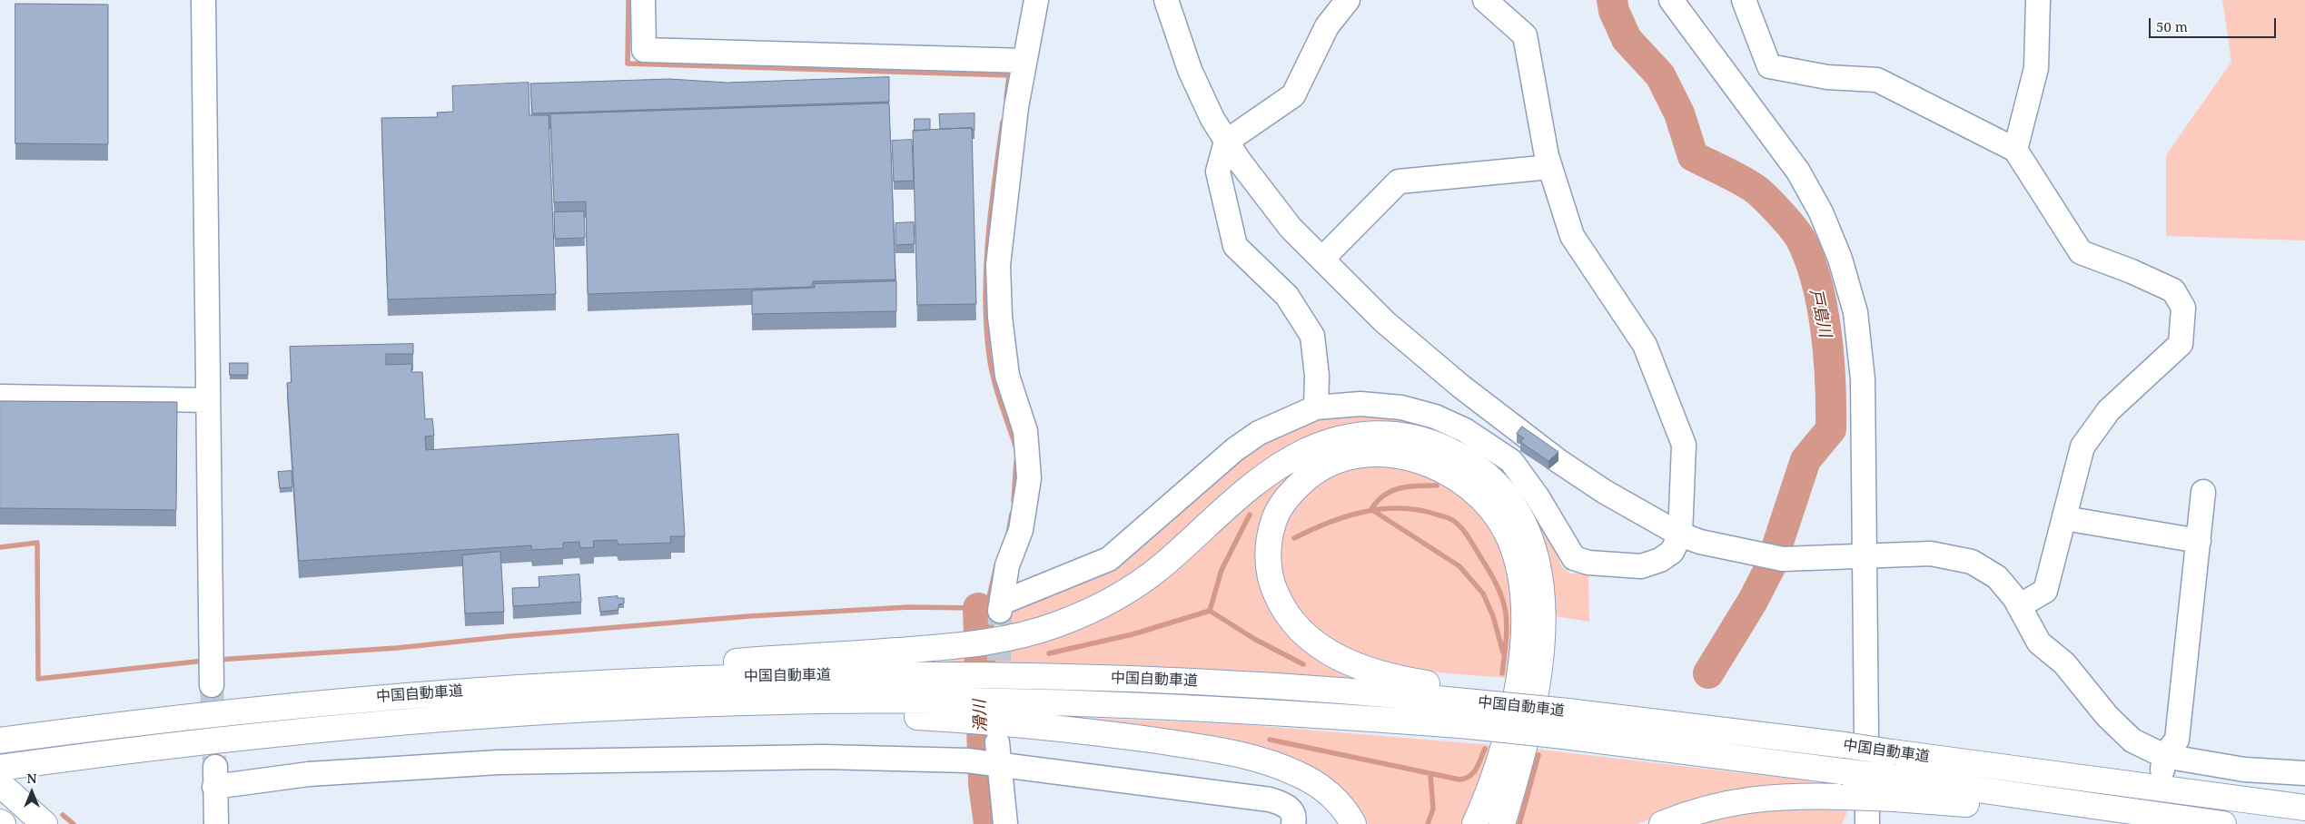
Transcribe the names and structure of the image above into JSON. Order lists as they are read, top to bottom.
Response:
{
  "streets": {
    "highway": ["中国自動車道"]
  },
  "water": ["戸島川", "滑川"],
  "scale_bar": "50 m",
  "north": "top"
}
